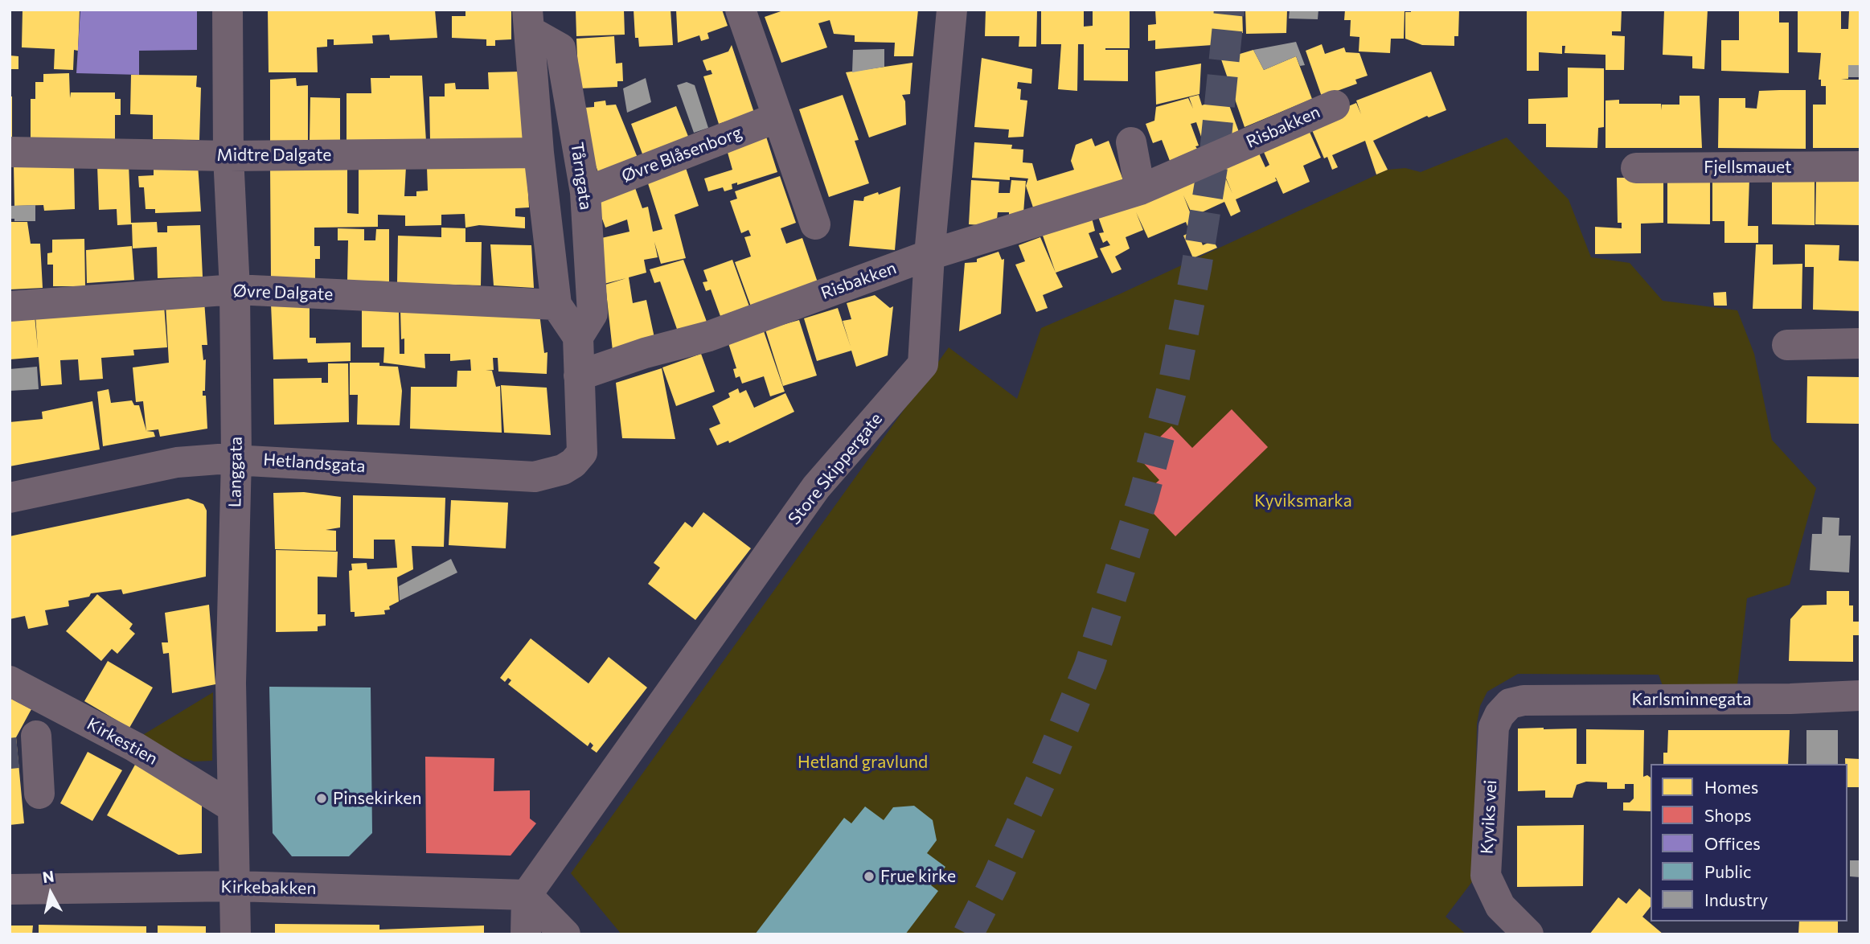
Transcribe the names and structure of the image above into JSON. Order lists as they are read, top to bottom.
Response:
{
  "streets": {
    "street": [
      "Risbakken",
      "Øvre Blåsenborg",
      "Midtre Dalgate",
      "Fjellsmauet",
      "Tårngata",
      "Øvre Dalgate",
      "Hetlandsgata",
      "Store Skippergate",
      "Langgata",
      "Karlsminnegata",
      "Kirkestien",
      "Kyviks vei",
      "Kirkebakken"
    ]
  },
  "crossings": [
    ["Risbakken", "Hetlandsgata"],
    ["Risbakken", "Store Skippergate"],
    ["Øvre Blåsenborg", "Tårngata"],
    ["Midtre Dalgate", "Tårngata"],
    ["Midtre Dalgate", "Langgata"],
    ["Tårngata", "Øvre Dalgate"],
    ["Øvre Dalgate", "Langgata"],
    ["Hetlandsgata", "Langgata"],
    ["Store Skippergate", "Kirkebakken"],
    ["Langgata", "Kirkestien"],
    ["Langgata", "Kirkebakken"],
    ["Karlsminnegata", "Kyviks vei"]
  ],
  "parks": ["Kyviksmarka", "Hetland gravlund"],
  "places": ["Pinsekirken", "Frue kirke"],
  "legend": [
    "Homes",
    "Shops",
    "Offices",
    "Public",
    "Industry"
  ],
  "north": "top"
}
